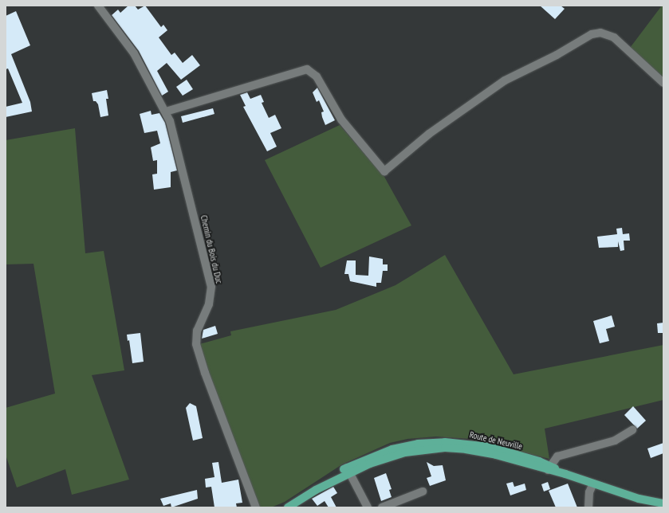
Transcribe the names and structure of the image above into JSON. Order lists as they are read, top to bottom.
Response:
{
  "streets": {
    "main road": ["Route de Neuville"],
    "street": ["Chemin du Bois du Duc"]
  }
}
